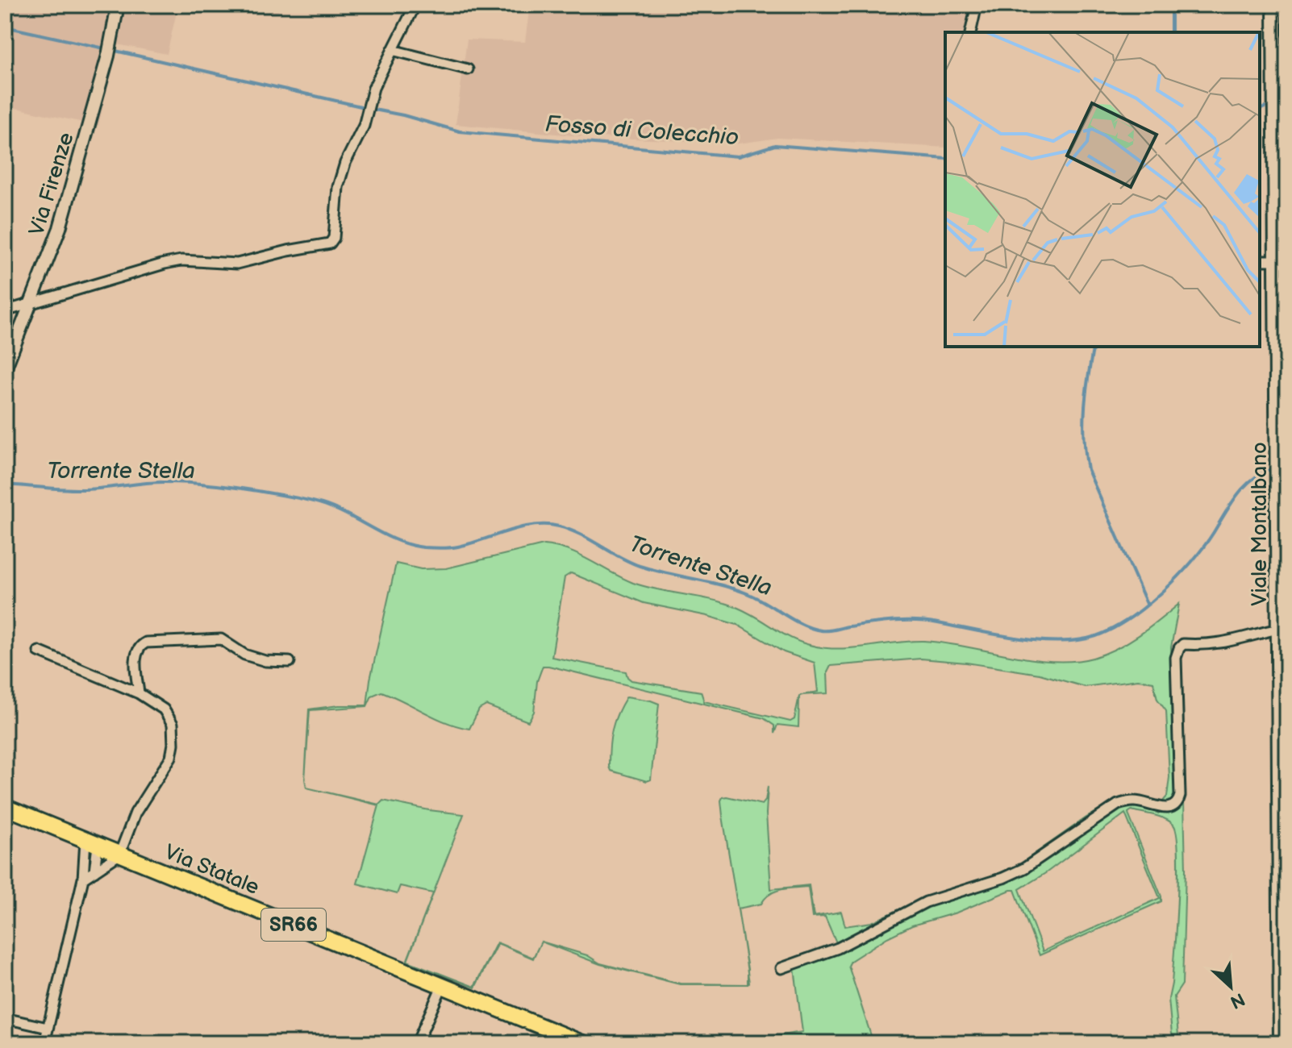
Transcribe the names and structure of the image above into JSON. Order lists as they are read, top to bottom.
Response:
{
  "streets": {
    "main road": ["Viale Montalbano", "Via Statale", "SR66"],
    "street": ["Via Firenze"]
  },
  "water": ["Fosso di Colecchio", "Torrente Stella"],
  "north": "bottom right"
}
